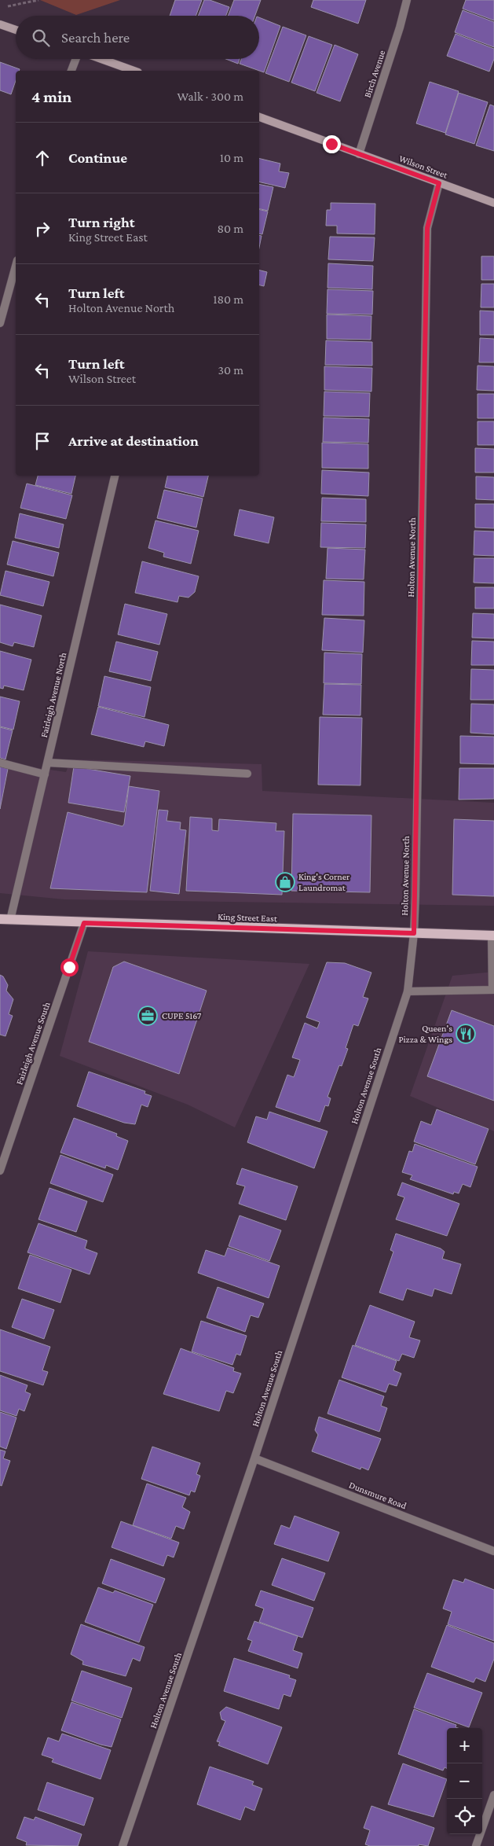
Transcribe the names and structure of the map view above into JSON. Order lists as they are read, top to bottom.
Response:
{
  "streets": {
    "main road": ["Wilson Street", "King Street East"],
    "street": [
      "Birch Avenue",
      "Holton Avenue North",
      "Fairleigh Avenue North",
      "Fairleigh Avenue South",
      "Holton Avenue South",
      "Dunsmure Road"
    ]
  },
  "crossings": [
    ["Birch Avenue", "Wilson Street"],
    ["Wilson Street", "Holton Avenue North"],
    ["Holton Avenue North", "King Street East"],
    ["Holton Avenue North", "Holton Avenue South"],
    ["Fairleigh Avenue North", "King Street East"],
    ["King Street East", "Fairleigh Avenue South"],
    ["King Street East", "Holton Avenue South"],
    ["Holton Avenue South", "Dunsmure Road"]
  ],
  "places": {
    "shop": ["King's Corner Laundromat"],
    "office": ["CUPE 5167"],
    "restaurant": ["Queen's Pizza & Wings"]
  },
  "page": {
    "search": "Search here",
    "heading": ["4 min", "Walk · 300 m"],
    "list": [
      ["Continue", "10 m"],
      ["Turn right", "King Street East", "80 m"],
      ["Turn left", "Holton Avenue North", "180 m"],
      ["Turn left", "Wilson Street", "30 m"],
      "Arrive at destination"
    ],
    "map_buttons": ["+", "−"]
  }
}
